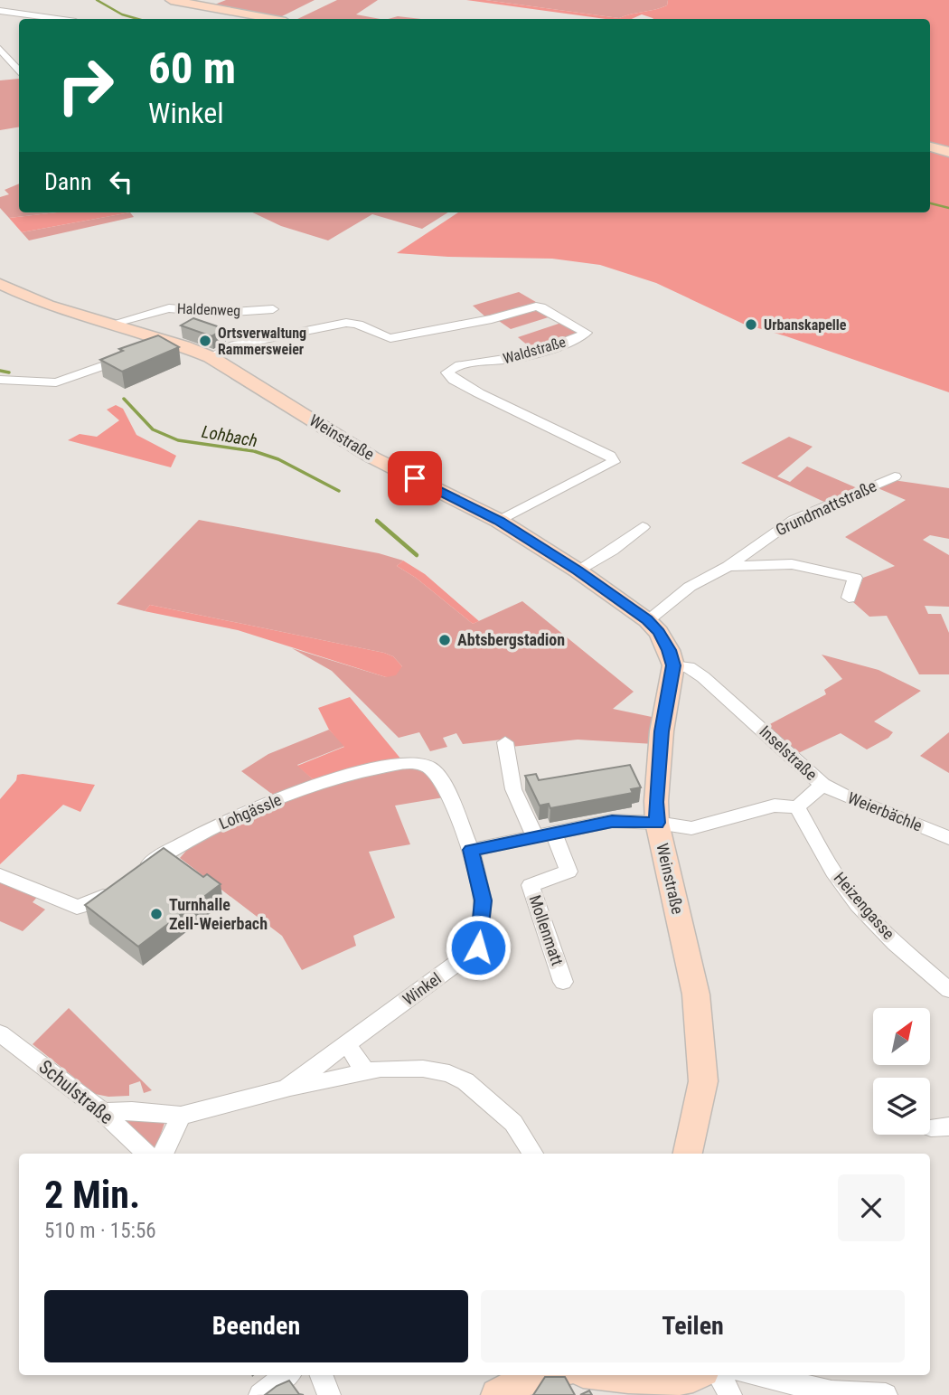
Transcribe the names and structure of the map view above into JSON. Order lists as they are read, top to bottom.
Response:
{
  "streets": {
    "street": [
      "Haldenweg",
      "Waldstraße",
      "Weinstraße",
      "Grundmattstraße",
      "Inselstraße",
      "Lohgässle",
      "Weierbächle",
      "Heizengasse",
      "Mollenmatt",
      "Winkel",
      "Schulstraße"
    ]
  },
  "crossings": [
    ["Haldenweg", "Weinstraße"],
    ["Waldstraße", "Weinstraße"],
    ["Weinstraße", "Grundmattstraße"],
    ["Weinstraße", "Inselstraße"],
    ["Inselstraße", "Weierbächle"],
    ["Inselstraße", "Heizengasse"],
    ["Lohgässle", "Winkel"],
    ["Winkel", "Schulstraße"]
  ],
  "water": ["Lohbach"],
  "places": [
    "Urbanskapelle",
    "Ortsverwaltung Rammersweier",
    "Abtsbergstadion",
    "Turnhalle Zell-Weierbach"
  ],
  "north": "top right",
  "page": {
    "turn": ["60 m", "Winkel"],
    "then": "Dann",
    "heading": ["2 Min.", "510 m · 15:56"],
    "buttons": ["Beenden", "Teilen"]
  }
}
